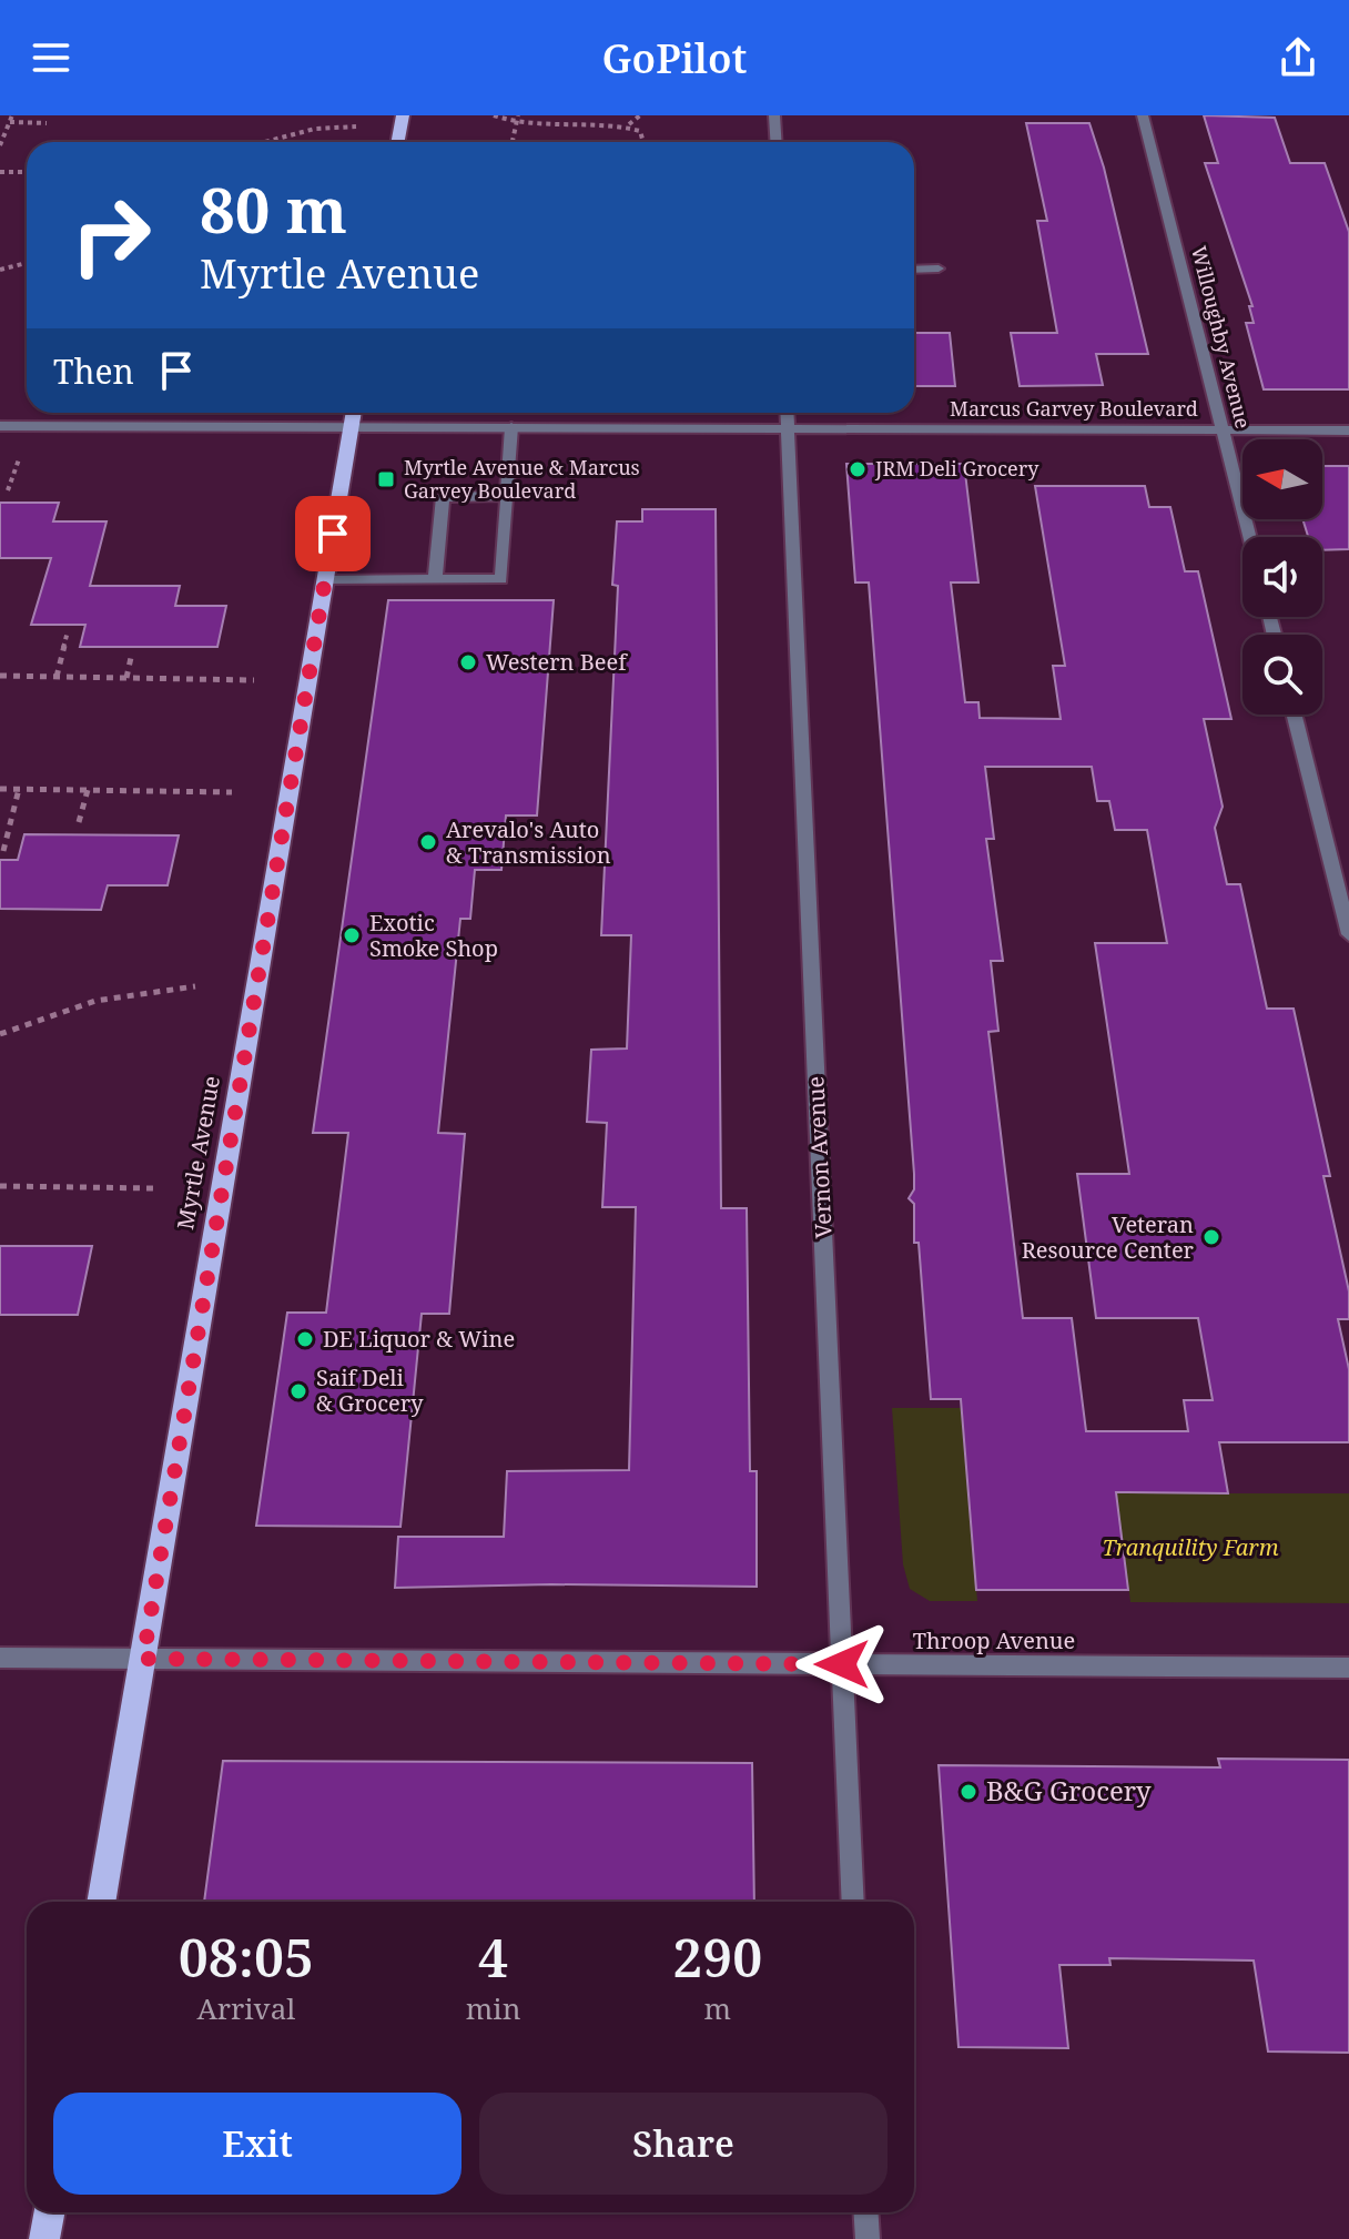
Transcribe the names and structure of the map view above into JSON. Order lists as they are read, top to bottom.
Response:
{
  "streets": {
    "main road": ["Myrtle Avenue"],
    "street": [
      "Willoughby Avenue",
      "Marcus Garvey Boulevard",
      "Vernon Avenue",
      "Throop Avenue"
    ]
  },
  "crossings": [
    ["Willoughby Avenue", "Marcus Garvey Boulevard"],
    ["Marcus Garvey Boulevard", "Myrtle Avenue"],
    ["Marcus Garvey Boulevard", "Vernon Avenue"],
    ["Myrtle Avenue", "Throop Avenue"],
    ["Vernon Avenue", "Throop Avenue"]
  ],
  "parks": ["Tranquility Farm"],
  "places": {
    "other": [
      "JRM Deli Grocery",
      "Western Beef",
      "Arevalo's Auto & Transmission",
      "Exotic Smoke Shop",
      "Veteran Resource Center",
      "DE Liquor & Wine",
      "Saif Deli & Grocery",
      "B&G Grocery"
    ],
    "transit": ["Myrtle Avenue & Marcus Garvey Boulevard"]
  },
  "north": "left",
  "page": {
    "header": "GoPilot",
    "turn": ["80 m", "Myrtle Avenue"],
    "then": "Then",
    "eta": [
      "08:05",
      "Arrival",
      "4",
      "min",
      "290",
      "m"
    ],
    "buttons": ["Exit", "Share"]
  }
}
